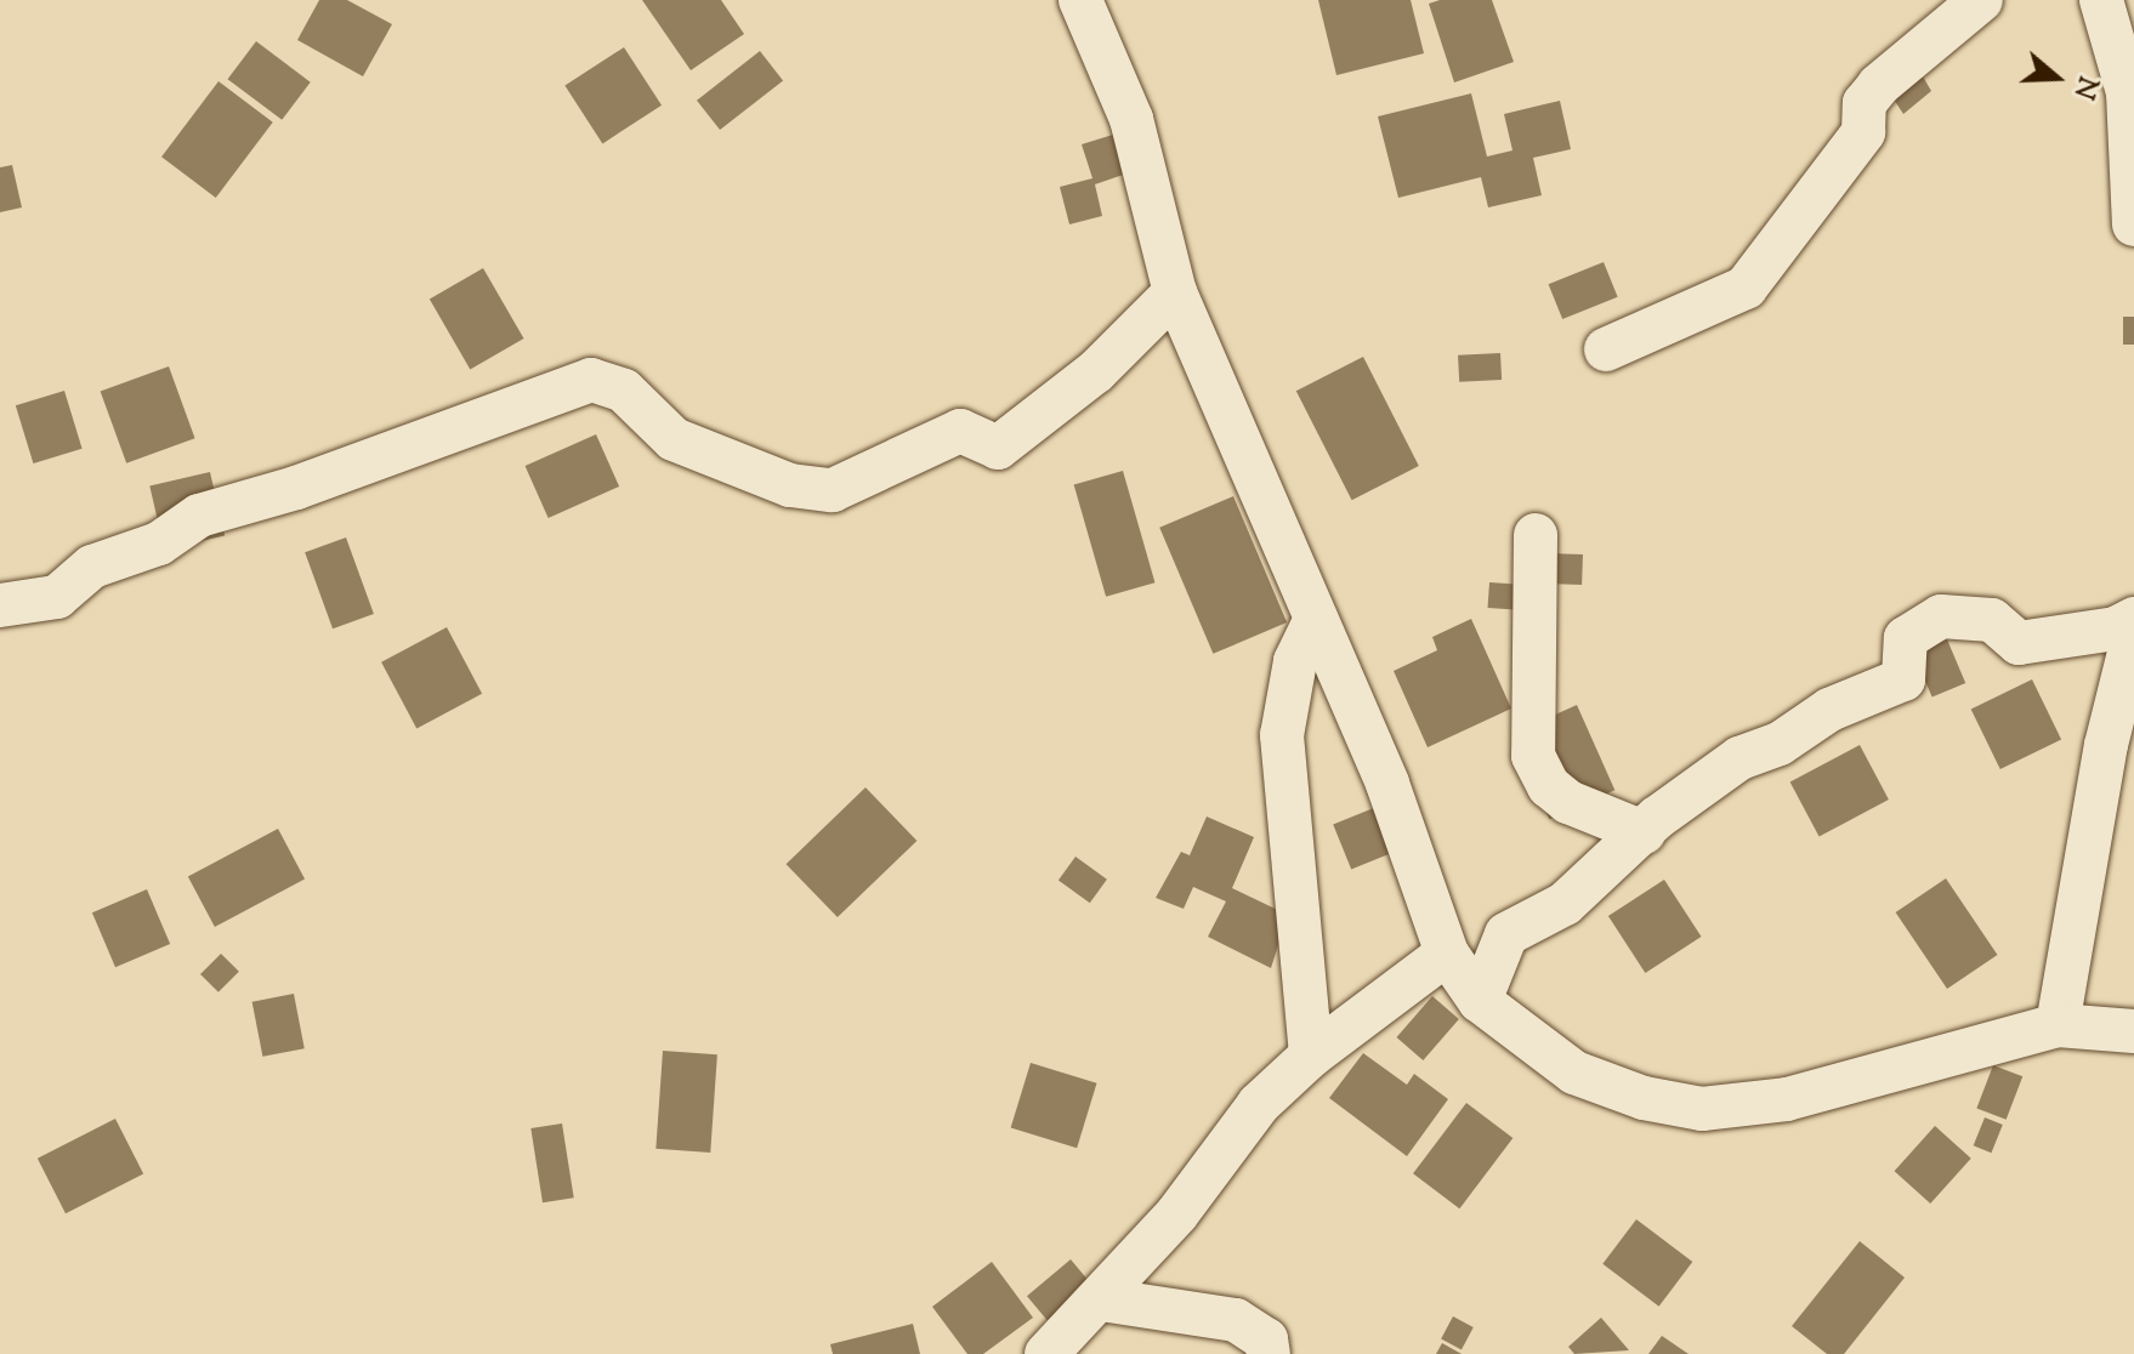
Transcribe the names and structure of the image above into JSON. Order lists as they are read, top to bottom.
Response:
{
  "north": "right"
}
